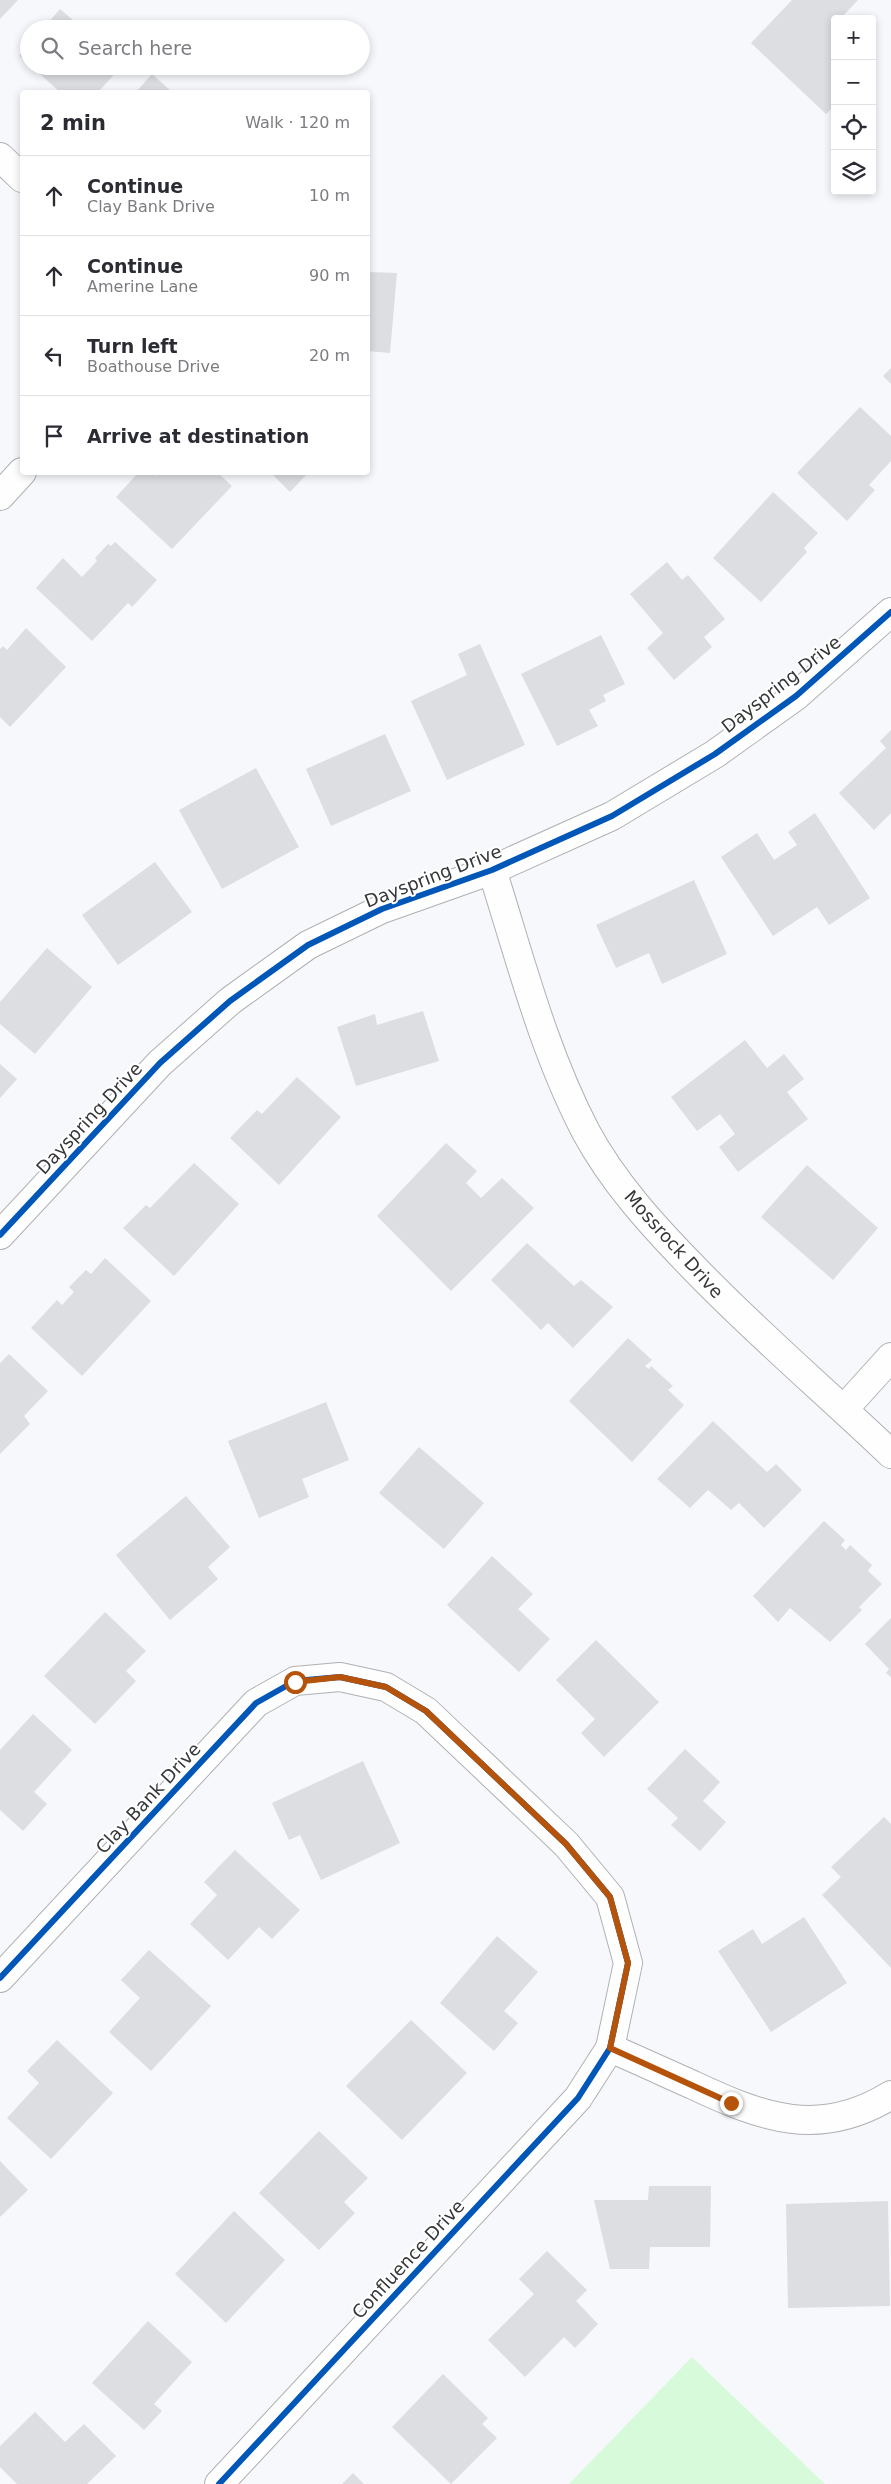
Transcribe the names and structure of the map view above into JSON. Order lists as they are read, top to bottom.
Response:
{
  "streets": {
    "street": [
      "Dayspring Drive",
      "Mossrock Drive",
      "Clay Bank Drive",
      "Confluence Drive"
    ]
  },
  "crossings": [
    ["Dayspring Drive", "Mossrock Drive"],
    ["Clay Bank Drive", "Confluence Drive"]
  ],
  "page": {
    "map_buttons": ["+", "−"],
    "search": "Search here",
    "heading": ["2 min", "Walk · 120 m"],
    "list": [
      ["Continue", "Clay Bank Drive", "10 m"],
      ["Continue", "Amerine Lane", "90 m"],
      ["Turn left", "Boathouse Drive", "20 m"],
      "Arrive at destination"
    ]
  }
}
